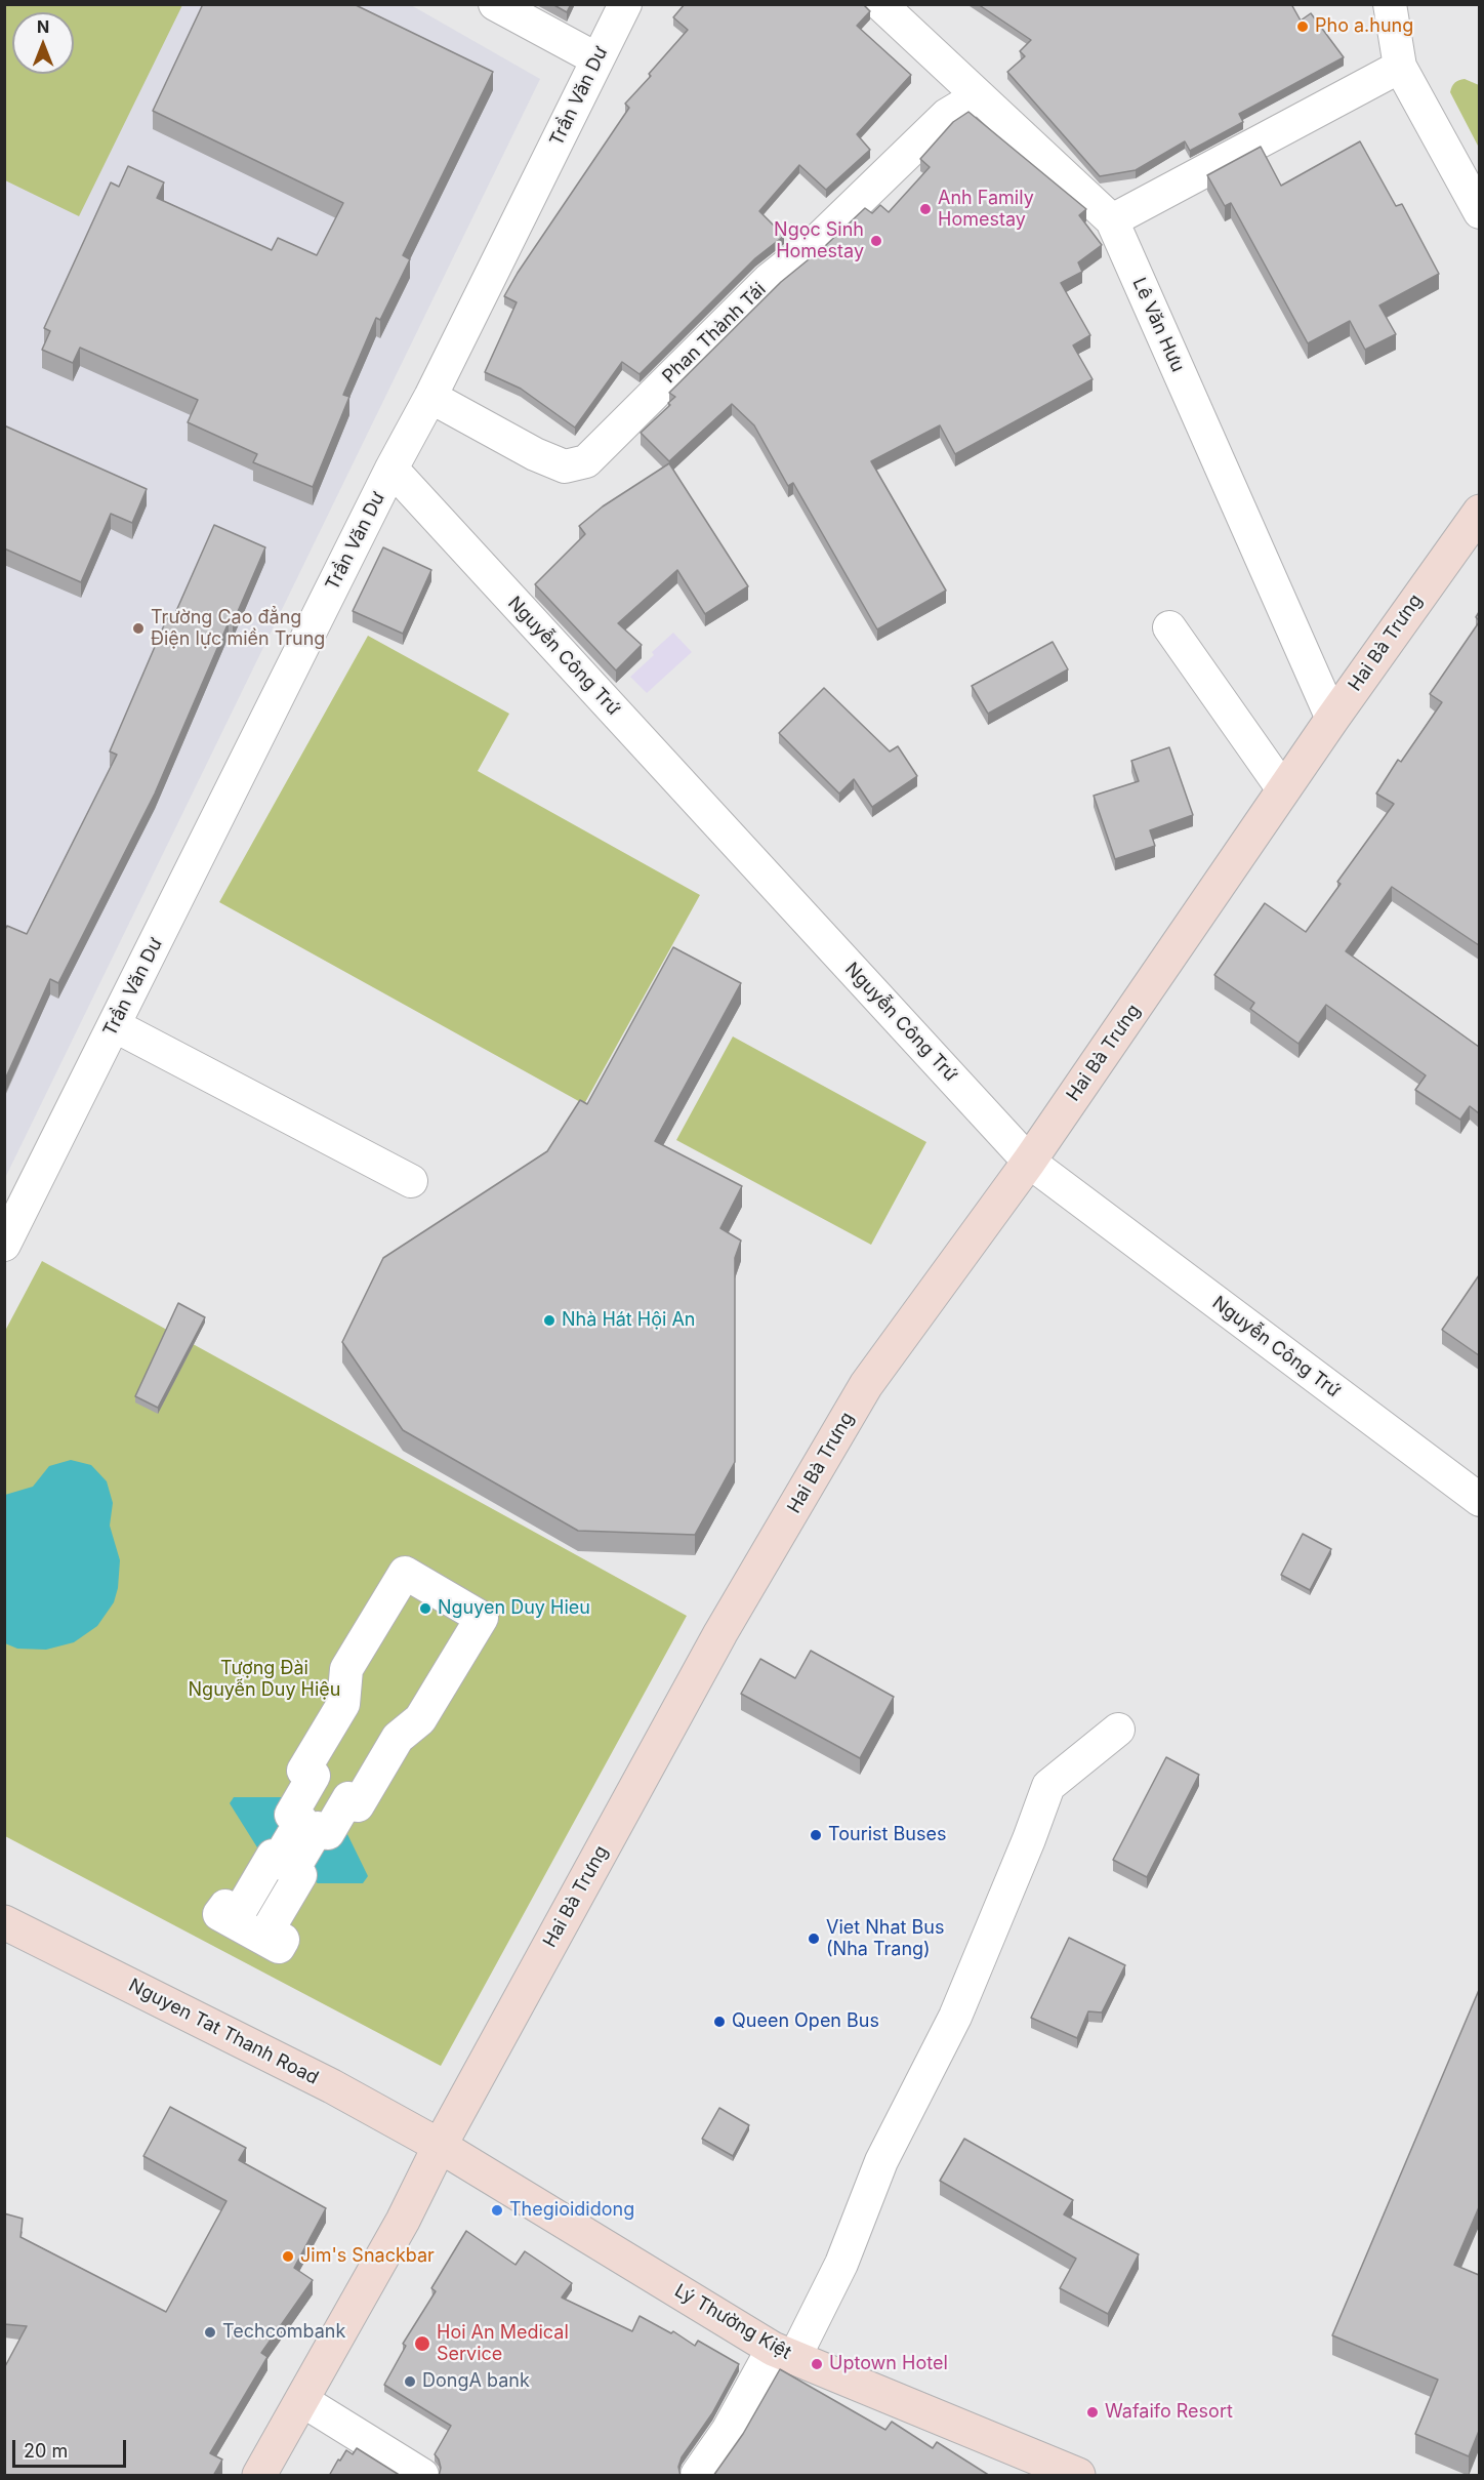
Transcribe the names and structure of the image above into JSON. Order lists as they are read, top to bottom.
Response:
{
  "streets": {
    "street": [
      "Trần Văn Dư",
      "Lê Văn Hưu",
      "Phan Thành Tái",
      "Hai Bà Trưng",
      "Nguyễn Công Trứ",
      "Nguyen Tat Thanh Road",
      "Lý Thường Kiệt"
    ]
  },
  "crossings": [
    ["Trần Văn Dư", "Phan Thành Tái"],
    ["Trần Văn Dư", "Nguyễn Công Trứ"],
    ["Lê Văn Hưu", "Phan Thành Tái"],
    ["Lê Văn Hưu", "Hai Bà Trưng"],
    ["Hai Bà Trưng", "Nguyễn Công Trứ"],
    ["Hai Bà Trưng", "Nguyen Tat Thanh Road"],
    ["Hai Bà Trưng", "Lý Thường Kiệt"],
    ["Nguyen Tat Thanh Road", "Lý Thường Kiệt"]
  ],
  "parks": ["Tượng Đài Nguyễn Duy Hiệu"],
  "places": [
    "Pho a.hung",
    "Anh Family Homestay",
    "Ngọc Sinh Homestay",
    "Trường Cao đẳng Điện lực miền Trung",
    "Nhà Hát Hội An",
    "Nguyen Duy Hieu",
    "Tourist Buses",
    "Viet Nhat Bus (Nha Trang)",
    "Queen Open Bus",
    "Thegioididong",
    "Jim's Snackbar",
    "Techcombank",
    "Hoi An Medical Service",
    "Uptown Hotel",
    "DongA bank",
    "Wafaifo Resort"
  ],
  "scale_bar": "20 m",
  "north": "top"
}
